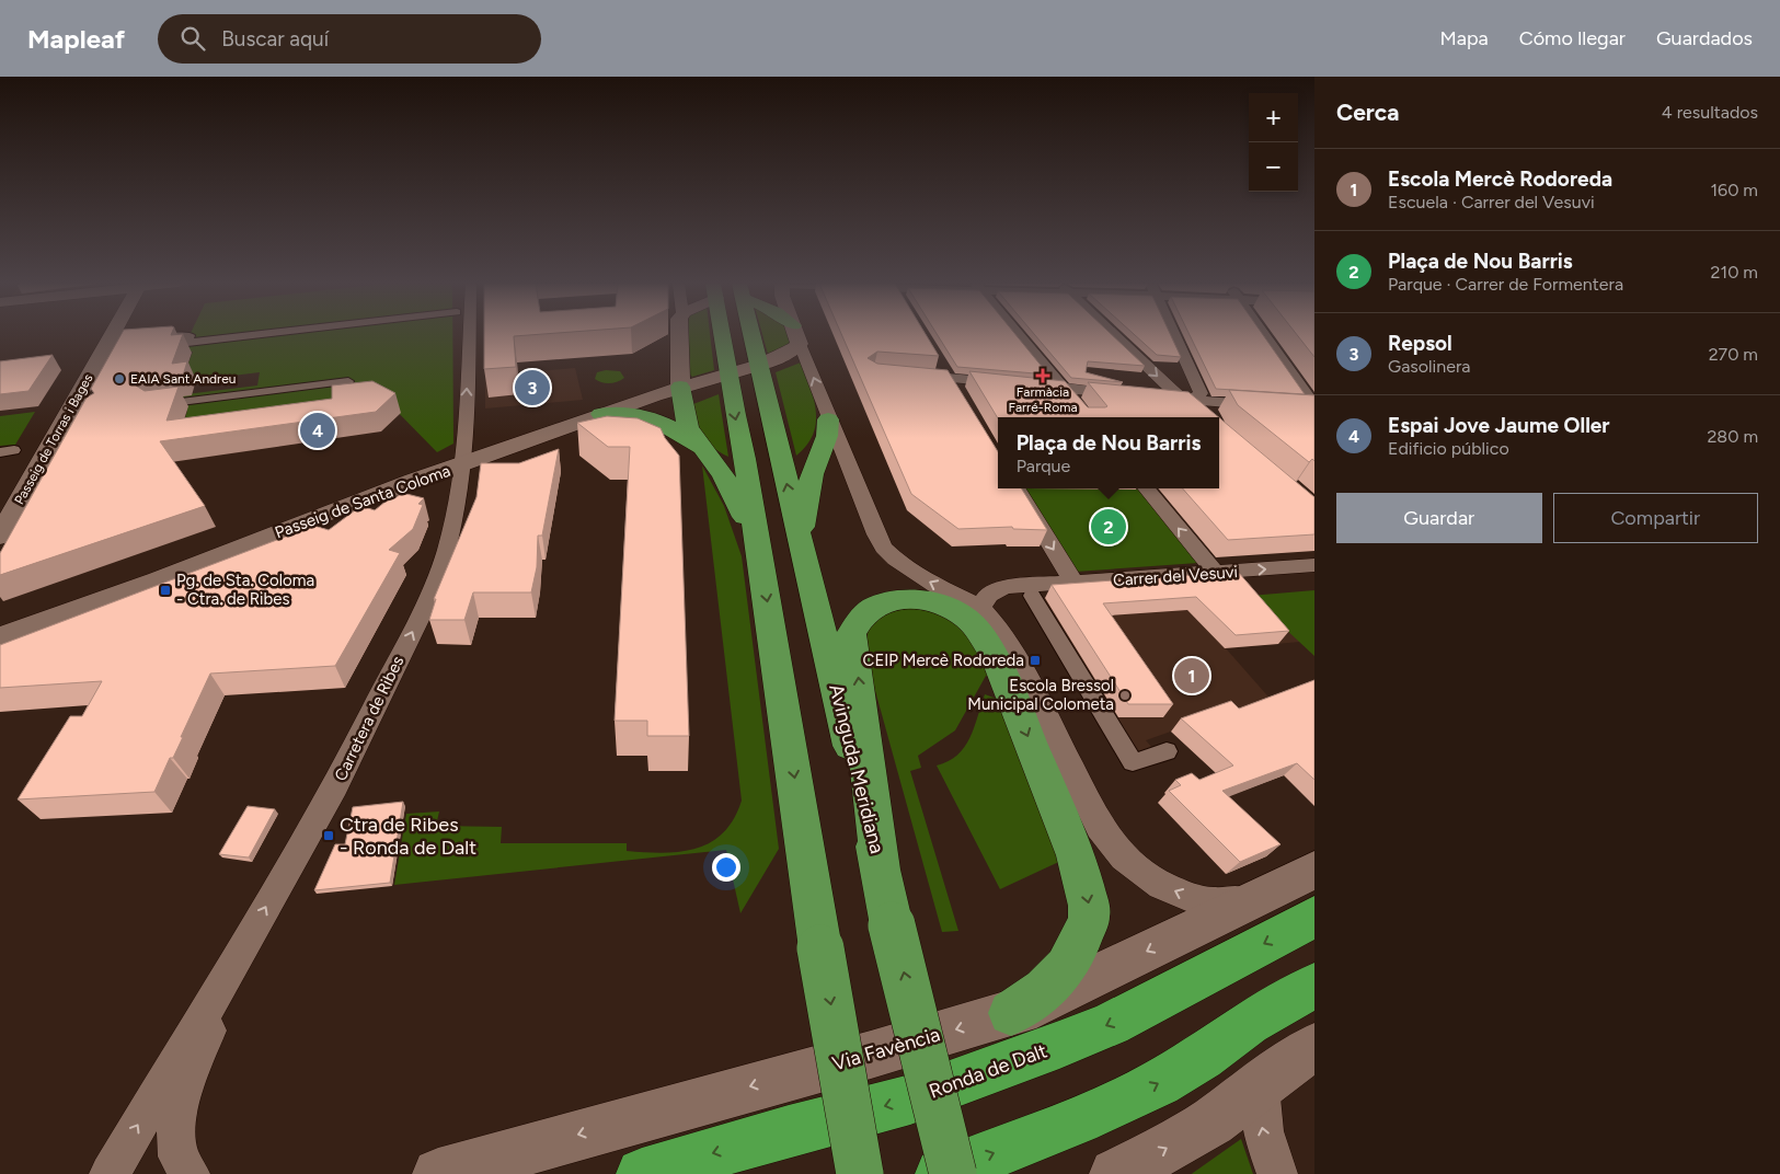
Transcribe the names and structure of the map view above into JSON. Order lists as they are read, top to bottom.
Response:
{
  "streets": {
    "highway": ["Ronda de Dalt"],
    "main road": ["Avinguda Meridiana"],
    "street": [
      "Passeig de Torras i Bages",
      "Passeig de Santa Coloma",
      "Carrer del Vesuvi",
      "Carretera de Ribes",
      "Via Favència"
    ]
  },
  "crossings": [
    ["Passeig de Santa Coloma", "Carretera de Ribes"]
  ],
  "one_way": ["Carretera de Ribes", "Via Favència"],
  "places": {
    "health": ["Farmàcia Farré-Roma"],
    "other": ["EAIA Sant Andreu", "Escola Bressol Municipal Colometa"],
    "transit": ["Pg. de Sta. Coloma - Ctra. de Ribes", "CEIP Mercè Rodoreda", "Ctra de Ribes - Ronda de Dalt"]
  },
  "page": {
    "header": "Mapleaf",
    "search": "Buscar aquí",
    "nav": ["Mapa", "Cómo llegar", "Guardados"],
    "heading": ["Cerca", "4 resultados"],
    "map_buttons": ["+", "−"],
    "list": [
      {
        "mark": "1",
        "name": "Escola Mercè Rodoreda",
        "note": "Escuela · Carrer del Vesuvi",
        "value": "160 m"
      },
      {
        "mark": "2",
        "name": "Plaça de Nou Barris",
        "note": "Parque · Carrer de Formentera",
        "value": "210 m"
      },
      {
        "mark": "3",
        "name": "Repsol",
        "note": "Gasolinera",
        "value": "270 m"
      },
      {
        "mark": "4",
        "name": "Espai Jove Jaume Oller",
        "note": "Edificio público",
        "value": "280 m"
      }
    ],
    "pins": [
      "3",
      "4",
      "2",
      "1"
    ],
    "popup": ["Plaça de Nou Barris", "Parque"],
    "buttons": ["Guardar", "Compartir"]
  }
}
